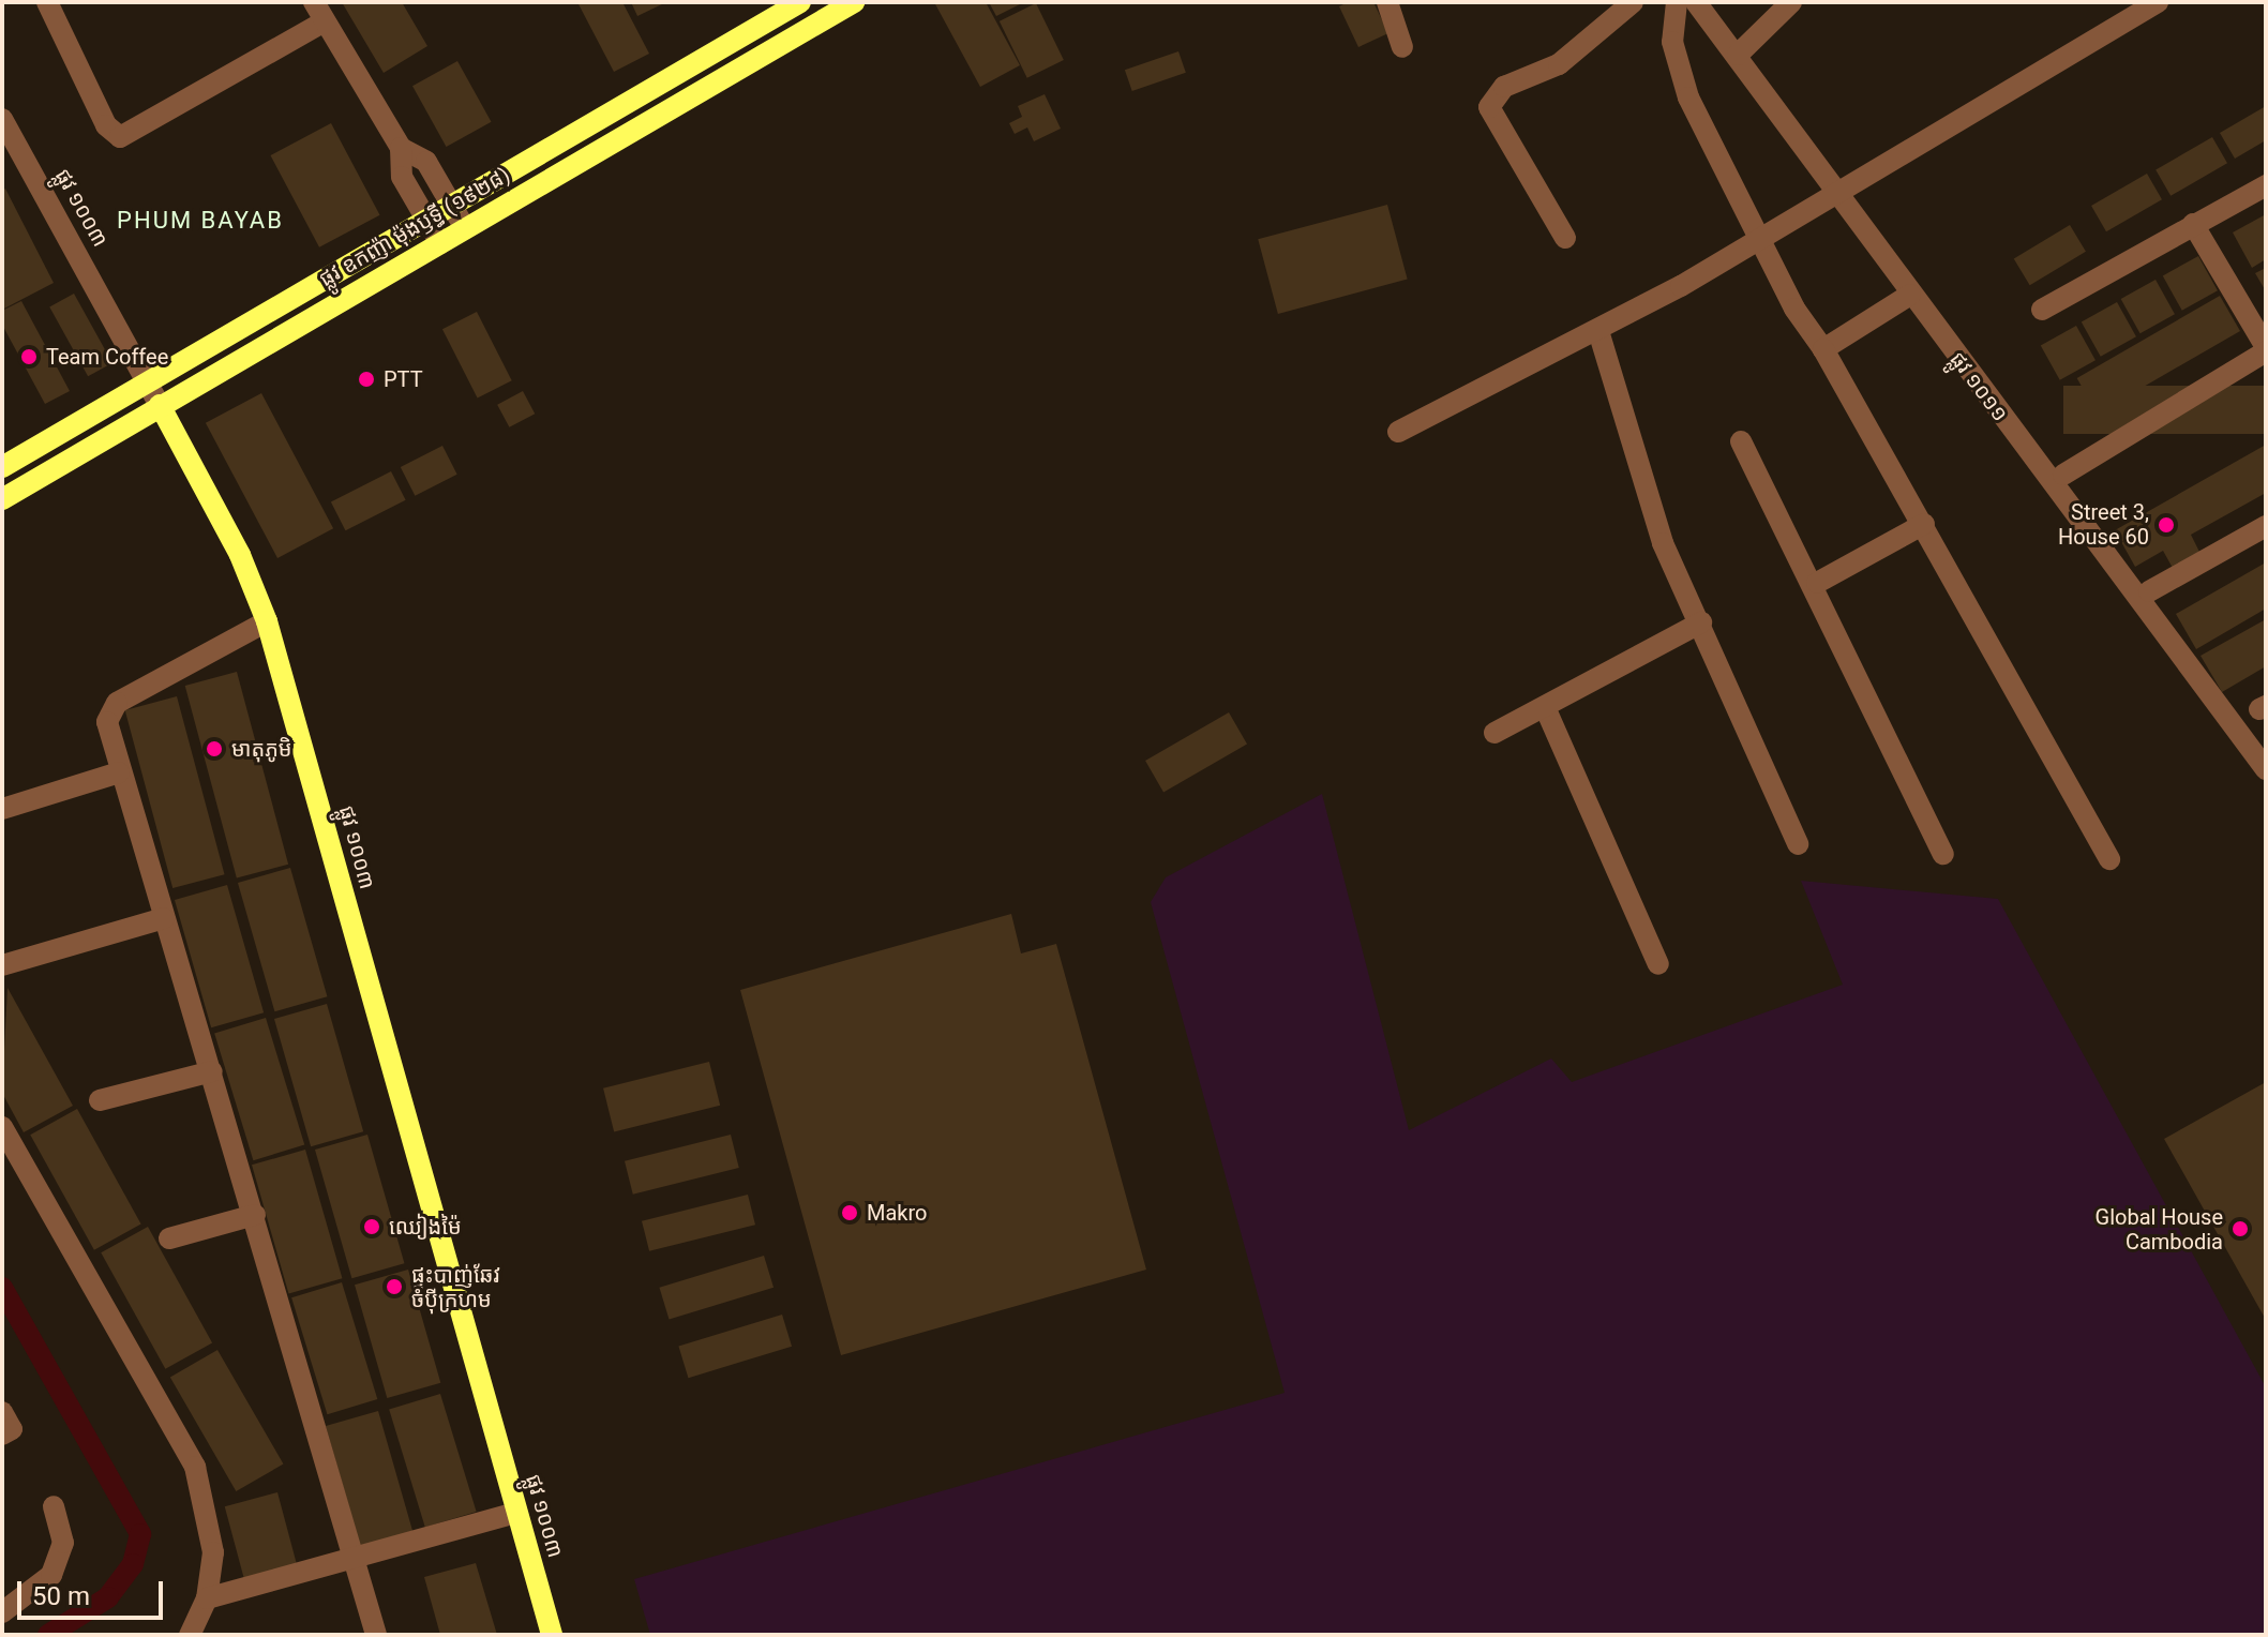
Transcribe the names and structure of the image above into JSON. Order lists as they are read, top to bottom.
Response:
{
  "streets": {
    "main road": ["ផ្លូវ ១០០៣", "ផ្លូវ ឧកញ៉ា ម៉ុងឫទ្ធី (១៩២៨)"],
    "street": ["ផ្លូវ ១០១១"]
  },
  "crossings": [
    ["ផ្លូវ ១០០៣", "ផ្លូវ ឧកញ៉ា ម៉ុងឫទ្ធី (១៩២៨)"]
  ],
  "districts": ["PHUM BAYAB"],
  "places": [
    "Team Coffee",
    "PTT",
    "Street 3, House 60",
    "មាតុភូមិ",
    "Makro",
    "ឈៀងម៉ៃ",
    "Global House Cambodia",
    "ផ្ទះបាញ់ឆែវ ចំប៉ីក្រហម"
  ],
  "scale_bar": "50 m"
}
